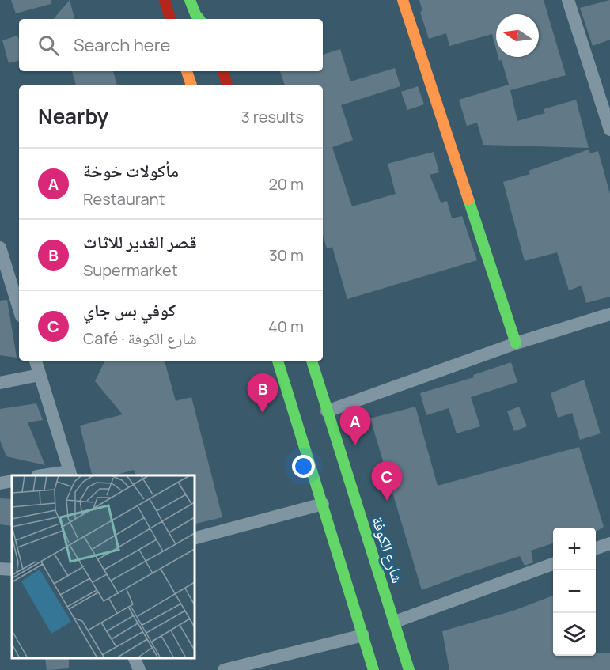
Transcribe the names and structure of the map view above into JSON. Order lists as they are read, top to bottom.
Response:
{
  "streets": {
    "main road": ["شارع الكوفة"]
  },
  "north": "left",
  "page": {
    "search": "Search here",
    "heading": ["Nearby", "3 results"],
    "list": [
      {
        "mark": "A",
        "name": "مأكولات خوخة",
        "note": "Restaurant",
        "value": "20 m"
      },
      {
        "mark": "B",
        "name": "قصر الغدير للاثاث",
        "note": "Supermarket",
        "value": "30 m"
      },
      {
        "mark": "C",
        "name": "كوفي بس جاي",
        "note": "Café · شارع الكوفة",
        "value": "40 m"
      }
    ],
    "pins": ["B", "A", "C"],
    "map_buttons": ["+", "−"]
  }
}
